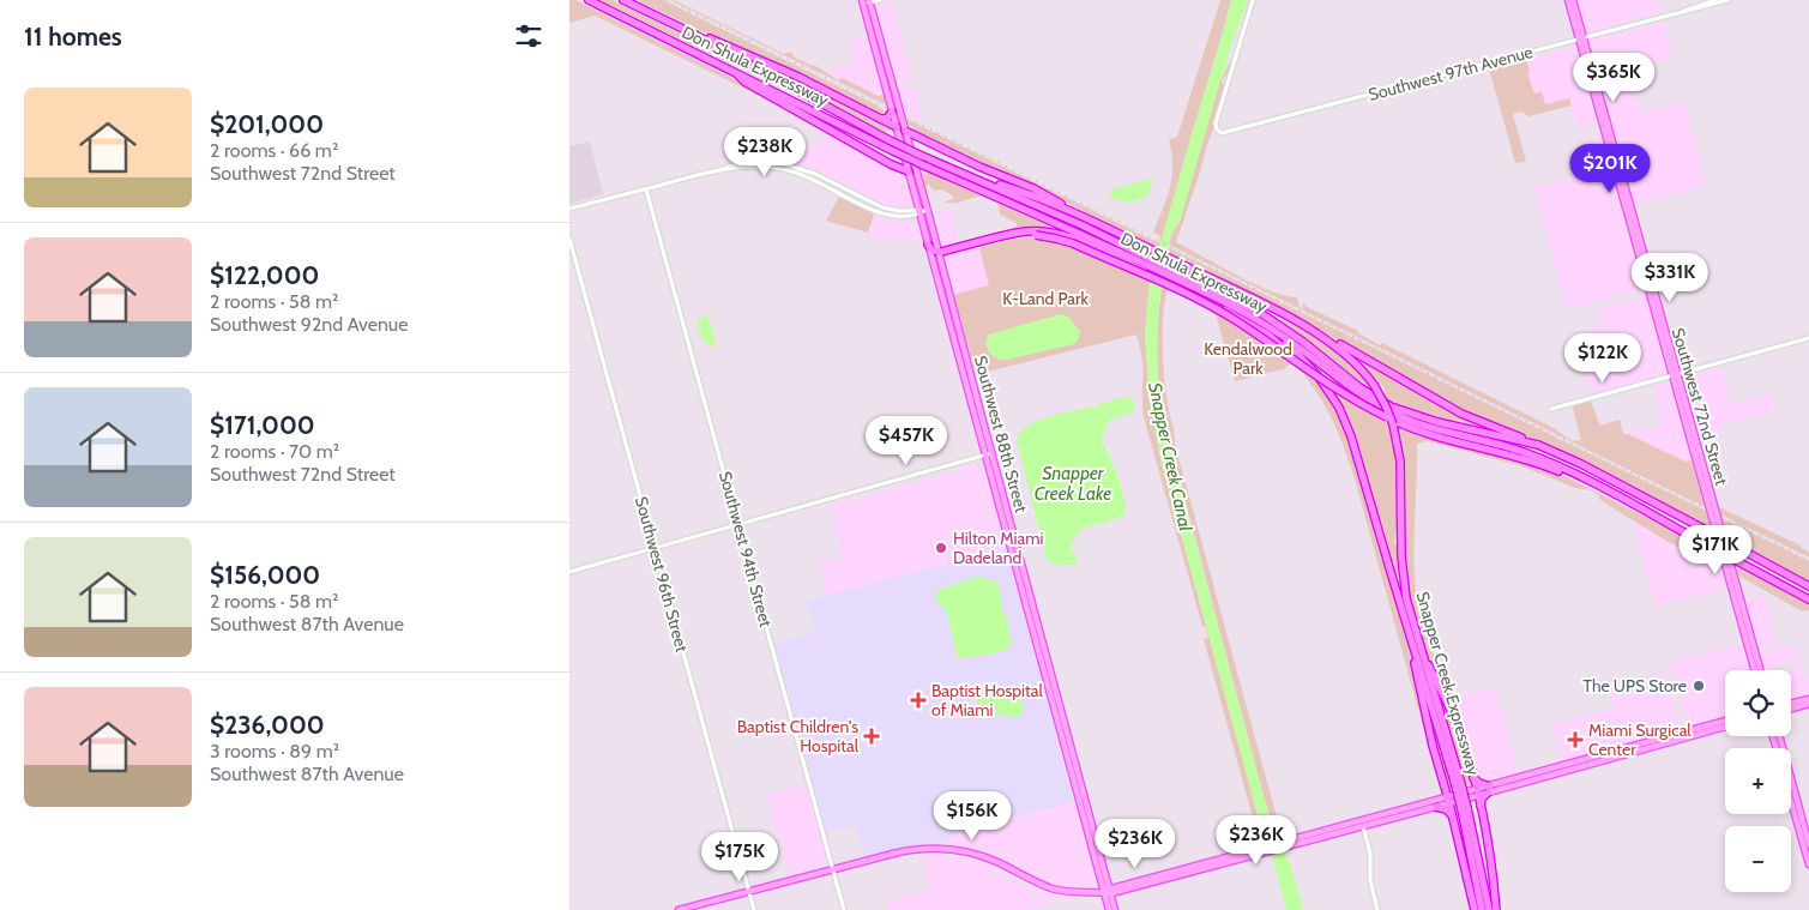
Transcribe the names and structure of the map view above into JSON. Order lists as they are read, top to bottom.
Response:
{
  "streets": {
    "highway": ["Don Shula Expressway", "Snapper Creek Expressway"],
    "main road": ["Southwest 72nd Street", "Southwest 88th Street"],
    "street": ["Southwest 97th Avenue", "Southwest 94th Street", "Southwest 96th Street"]
  },
  "crossings": [
    ["Don Shula Expressway", "Snapper Creek Expressway"],
    ["Southwest 97th Avenue", "Southwest 72nd Street"]
  ],
  "water": ["Snapper Creek Canal", "Snapper Creek Lake"],
  "parks": ["K-Land Park", "Kendalwood Park"],
  "places": {
    "other": ["Hilton Miami Dadeland", "The UPS Store"],
    "health": ["Baptist Hospital of Miami", "Baptist Children's Hospital", "Miami Surgical Center"]
  },
  "page": {
    "heading": "11 homes",
    "price": [
      "$365K",
      "$238K",
      "$201K",
      "$331K",
      "$122K",
      "$457K",
      "$171K",
      "$156K",
      "$236K",
      "$236K",
      "$175K"
    ],
    "list": [
      {
        "name": "$201,000",
        "note": "2 rooms · 66 m² · Southwest 72nd Street"
      },
      {
        "name": "$122,000",
        "note": "2 rooms · 58 m² · Southwest 92nd Avenue"
      },
      {
        "name": "$171,000",
        "note": "2 rooms · 70 m² · Southwest 72nd Street"
      },
      {
        "name": "$156,000",
        "note": "2 rooms · 58 m² · Southwest 87th Avenue"
      },
      {
        "name": "$236,000",
        "note": "3 rooms · 89 m² · Southwest 87th Avenue"
      }
    ],
    "map_buttons": ["+", "−"]
  }
}
